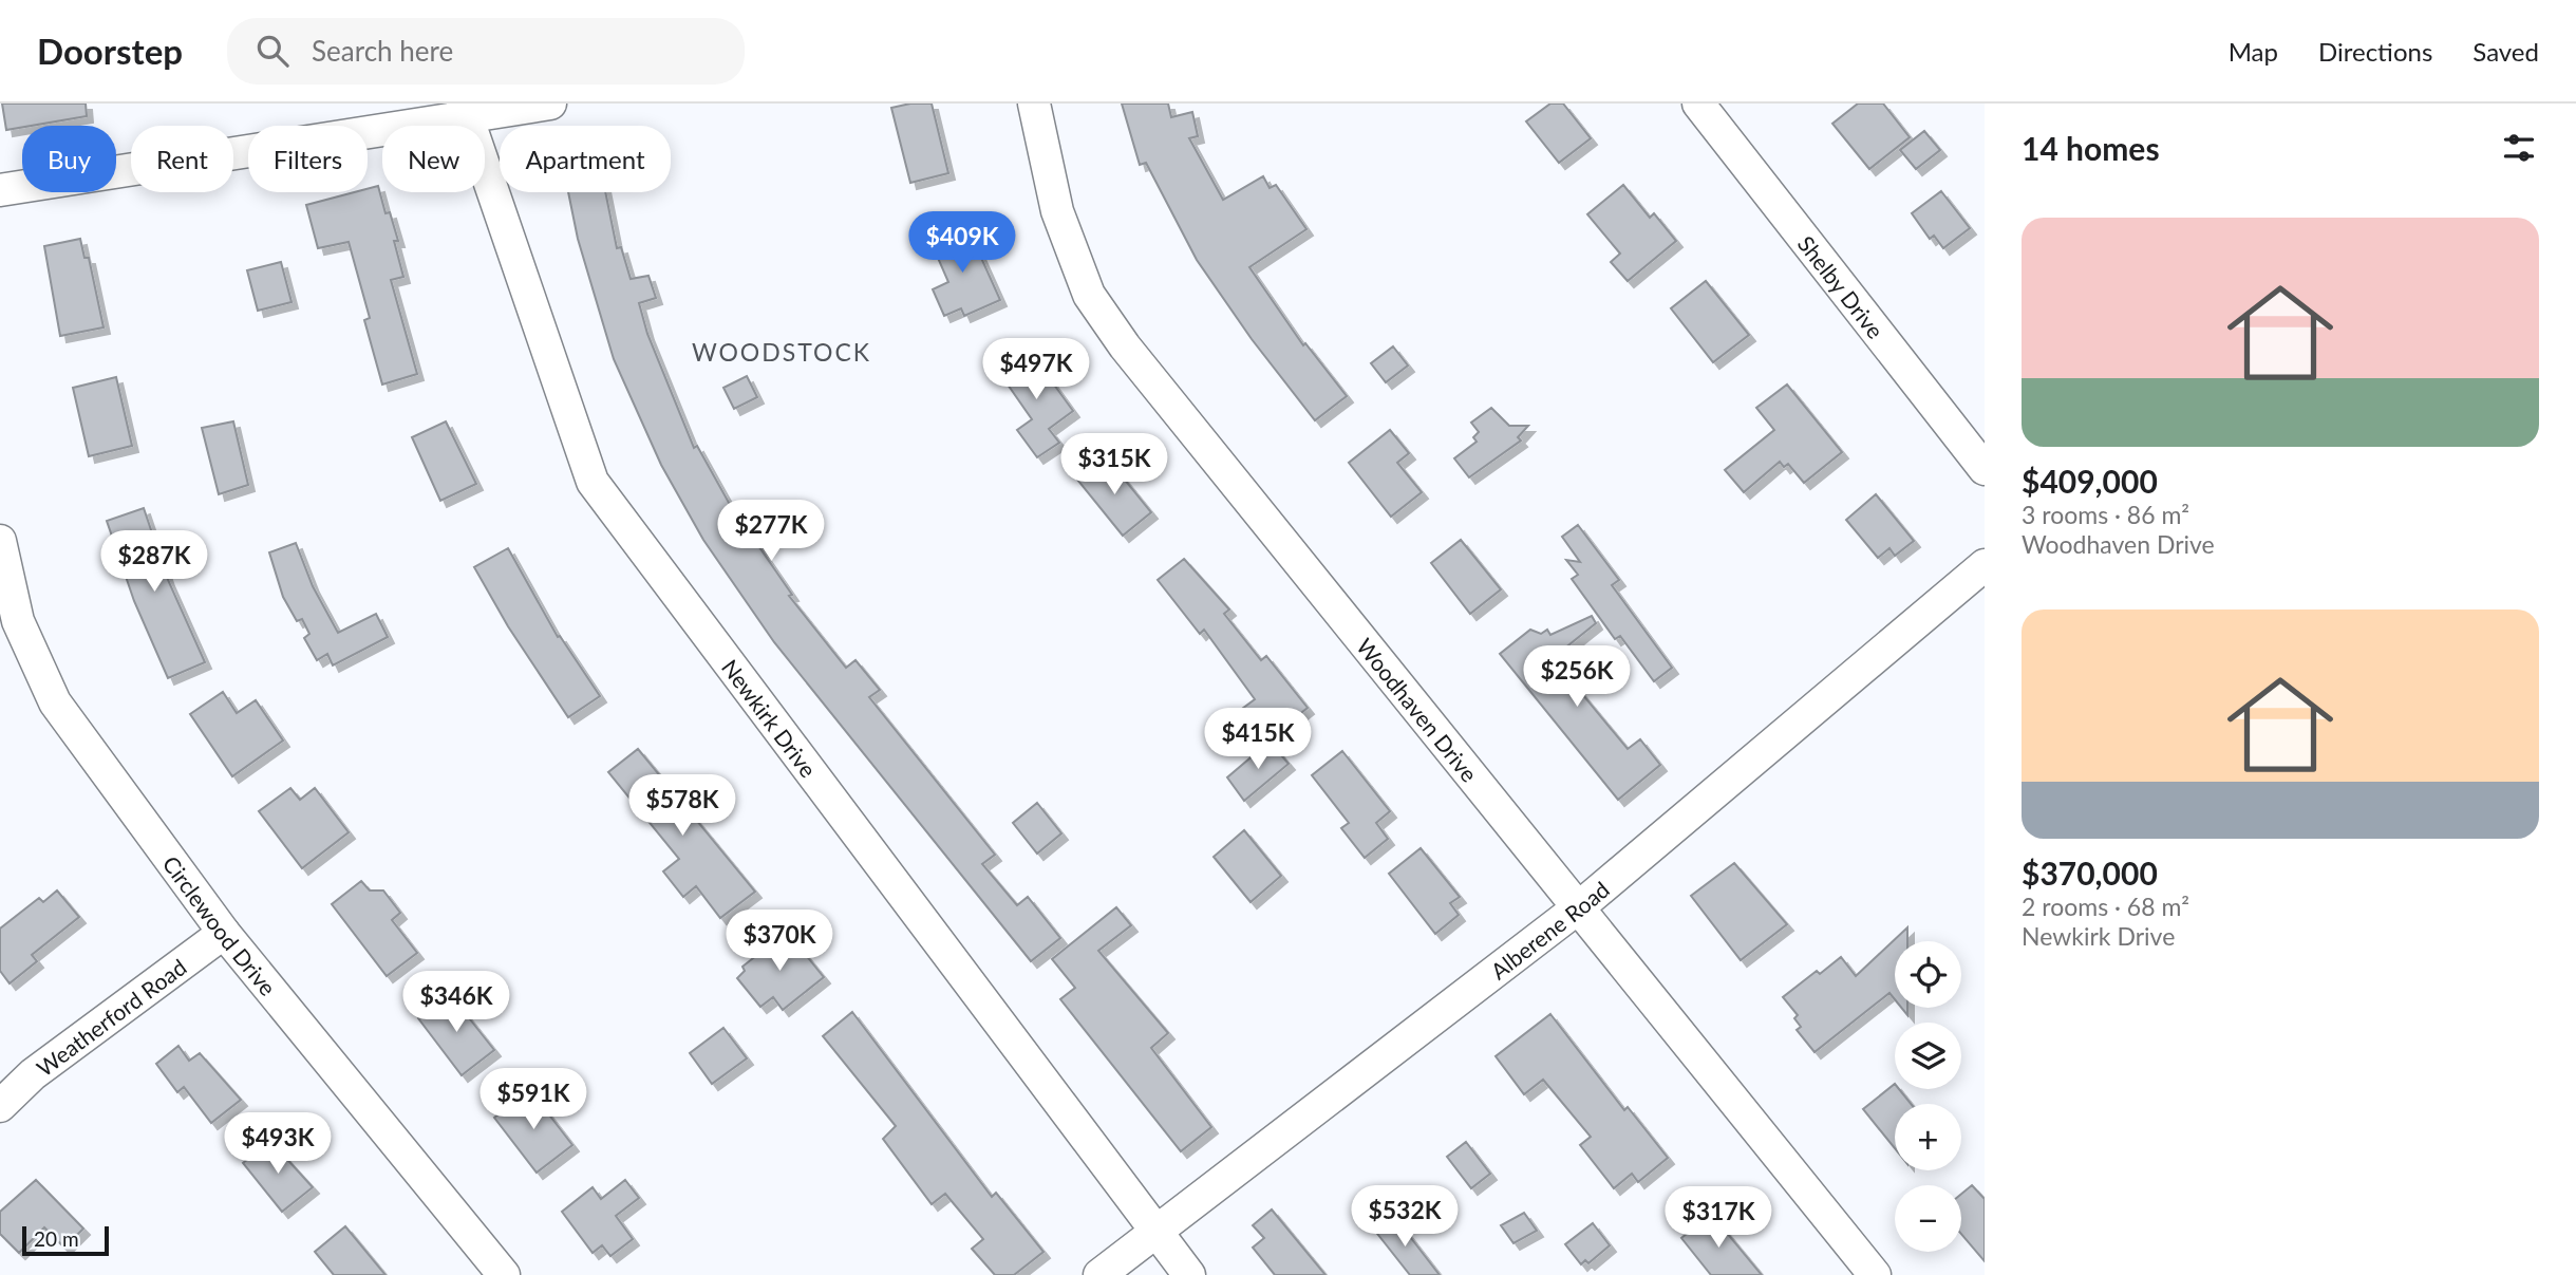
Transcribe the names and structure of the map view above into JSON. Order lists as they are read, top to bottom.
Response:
{
  "streets": {
    "street": [
      "Shelby Drive",
      "Woodhaven Drive",
      "Newkirk Drive",
      "Circlewood Drive",
      "Alberene Road",
      "Weatherford Road"
    ]
  },
  "crossings": [
    ["Woodhaven Drive", "Alberene Road"],
    ["Newkirk Drive", "Alberene Road"],
    ["Circlewood Drive", "Weatherford Road"]
  ],
  "districts": ["WOODSTOCK"],
  "scale_bar": "20 m",
  "page": {
    "header": "Doorstep",
    "search": "Search here",
    "nav": ["Map", "Directions", "Saved"],
    "heading": "14 homes",
    "chip": [
      "Buy",
      "Rent",
      "Filters",
      "New",
      "Apartment"
    ],
    "list": [
      {
        "name": "$409,000",
        "note": "3 rooms · 86 m² · Woodhaven Drive"
      },
      {
        "name": "$370,000",
        "note": "2 rooms · 68 m² · Newkirk Drive"
      }
    ],
    "price": [
      "$409K",
      "$497K",
      "$315K",
      "$277K",
      "$287K",
      "$256K",
      "$415K",
      "$578K",
      "$370K",
      "$346K",
      "$591K",
      "$493K",
      "$532K",
      "$317K"
    ],
    "map_buttons": ["+", "−"],
    "scale": "20 m"
  }
}
